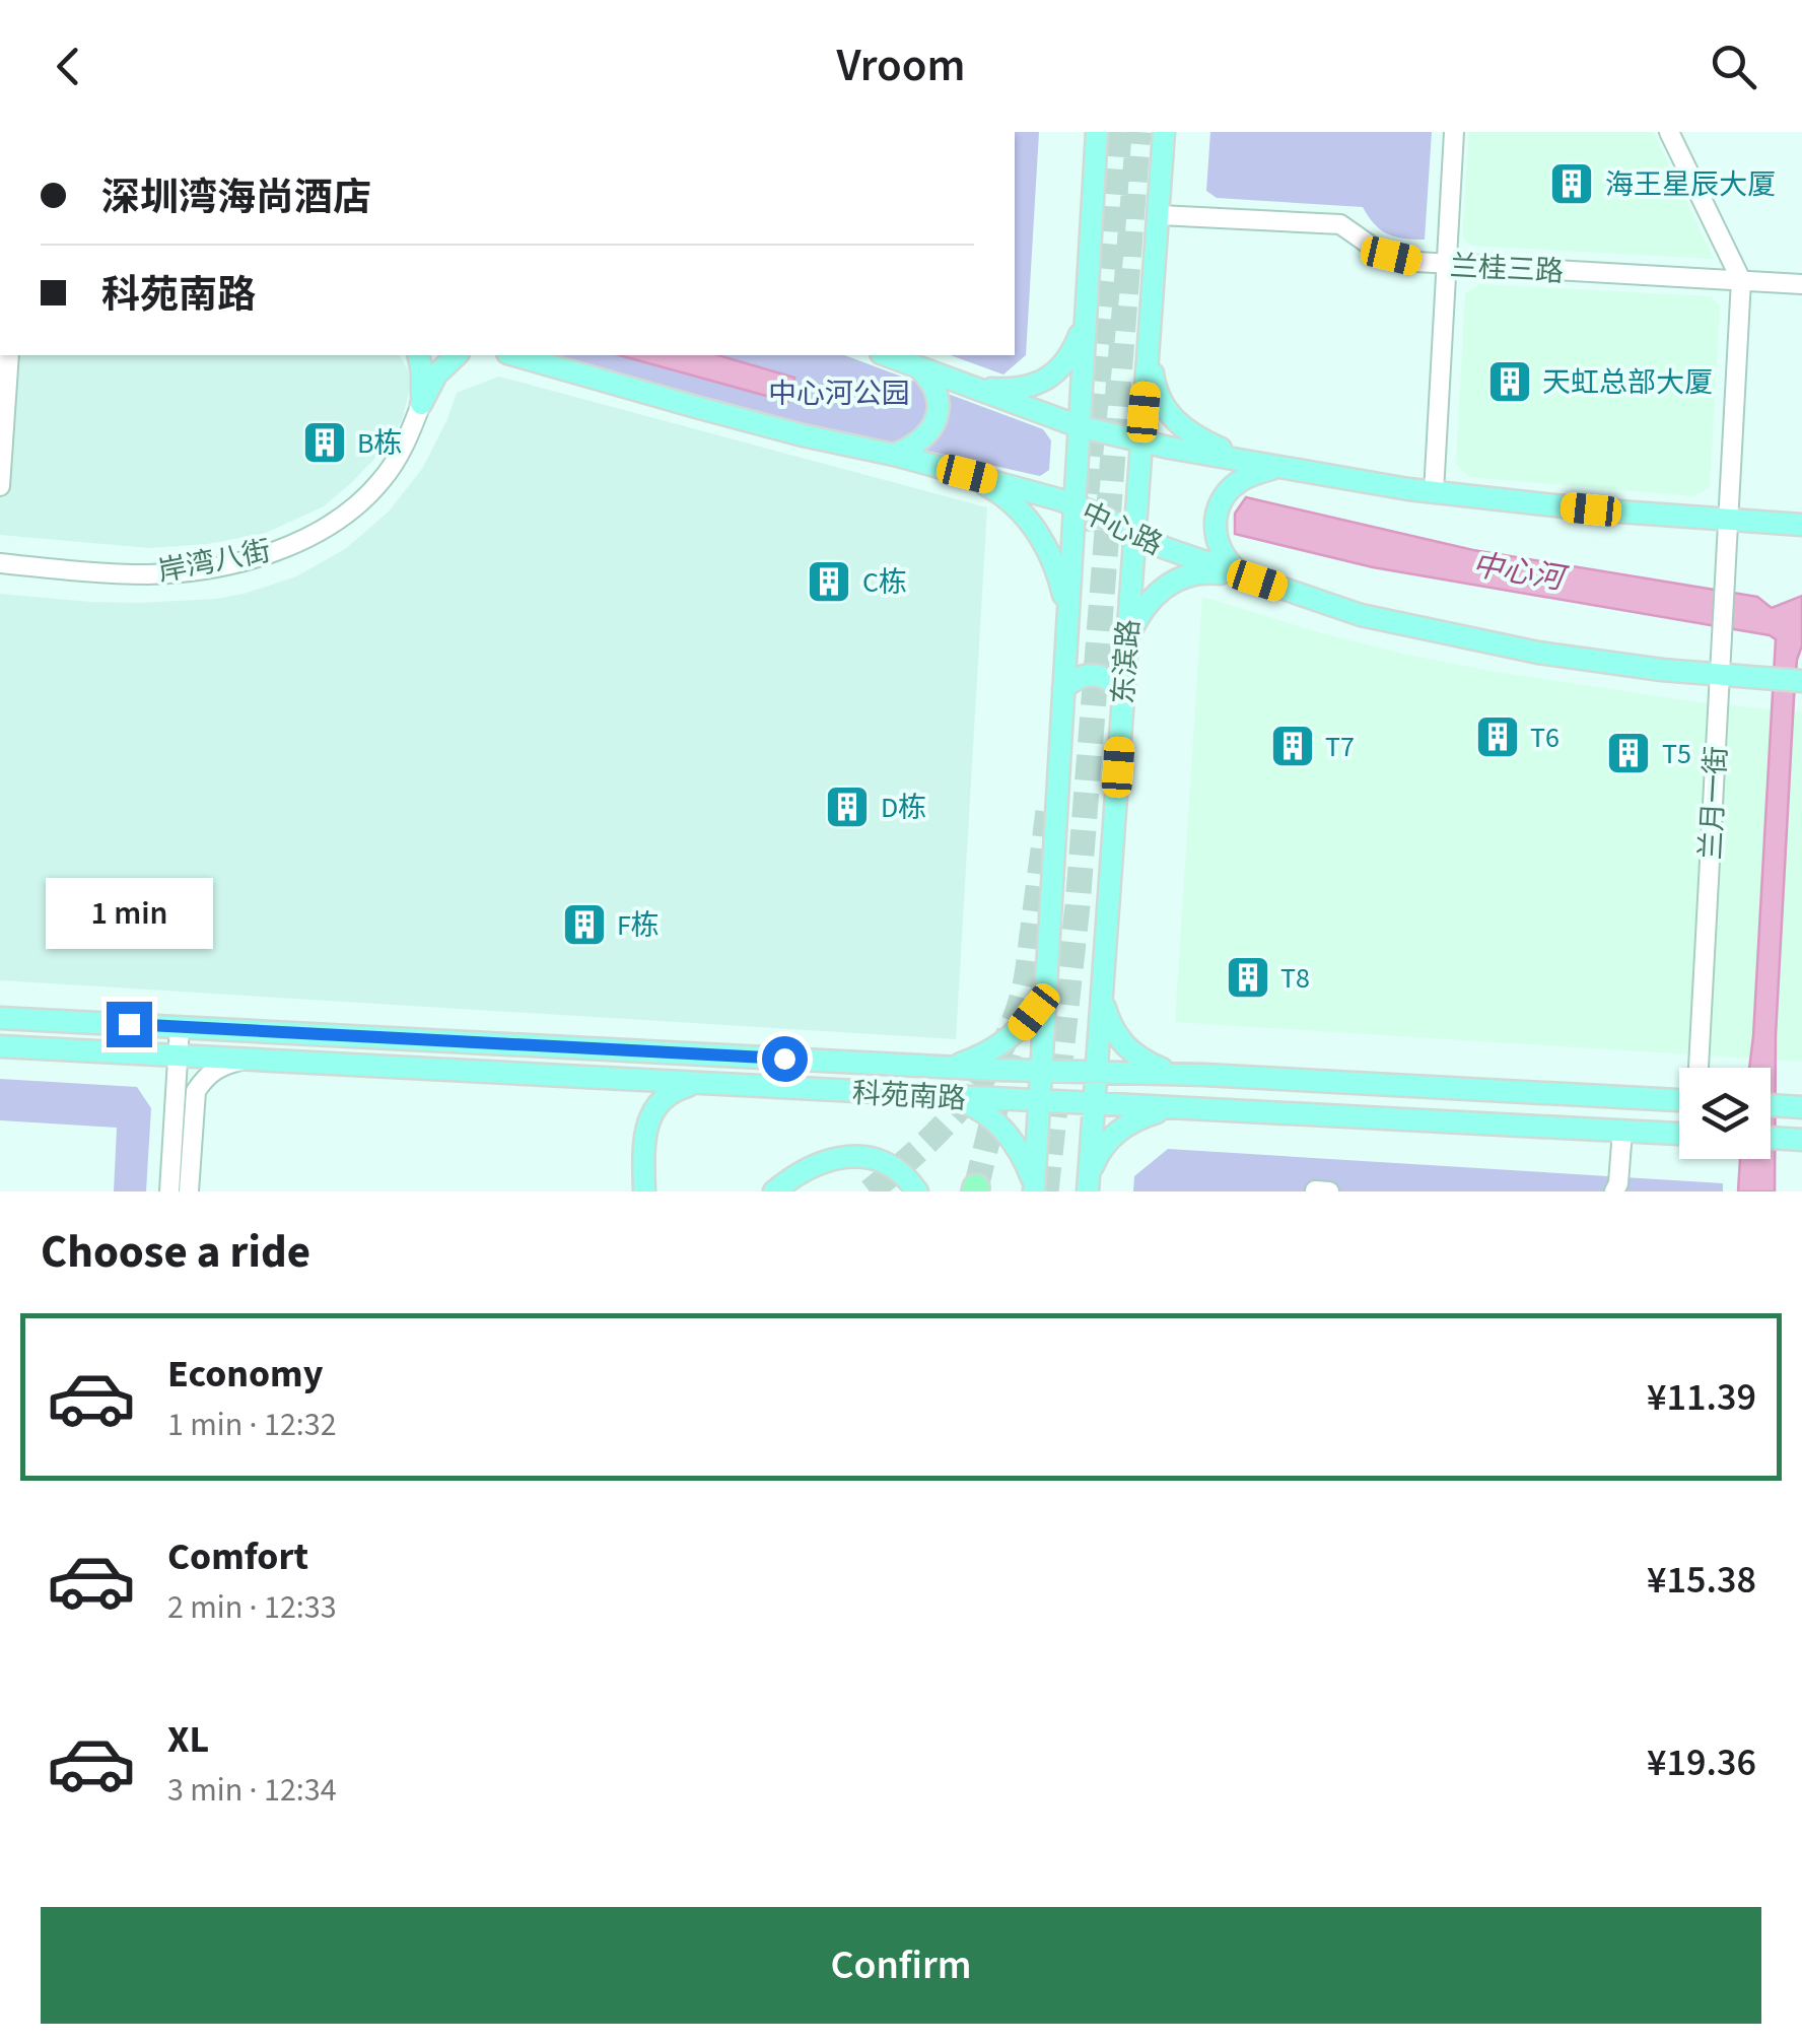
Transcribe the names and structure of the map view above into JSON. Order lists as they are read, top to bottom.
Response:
{
  "streets": {
    "main road": ["中心路", "东滨路", "科苑南路"],
    "street": ["兰桂三路", "岸湾八街", "兰月一街"]
  },
  "crossings": [
    ["兰桂三路", "东滨路"],
    ["兰桂三路", "兰月一街"],
    ["中心路", "东滨路"],
    ["中心路", "兰月一街"],
    ["东滨路", "科苑南路"]
  ],
  "water": ["中心河"],
  "parks": ["中心河公园"],
  "places": {
    "building": [
      "海王星辰大厦",
      "天虹总部大厦",
      "B栋",
      "C栋",
      "T6",
      "T7",
      "T5",
      "D栋",
      "F栋",
      "T8"
    ]
  },
  "page": {
    "header": "Vroom",
    "banner": ["深圳湾海尚酒店", "科苑南路"],
    "bubble": "1 min",
    "heading": "Choose a ride",
    "list": [
      {
        "name": "Economy",
        "note": "1 min · 12:32",
        "value": "¥11.39"
      },
      {
        "name": "Comfort",
        "note": "2 min · 12:33",
        "value": "¥15.38"
      },
      {
        "name": "XL",
        "note": "3 min · 12:34",
        "value": "¥19.36"
      }
    ],
    "buttons": "Confirm"
  }
}
